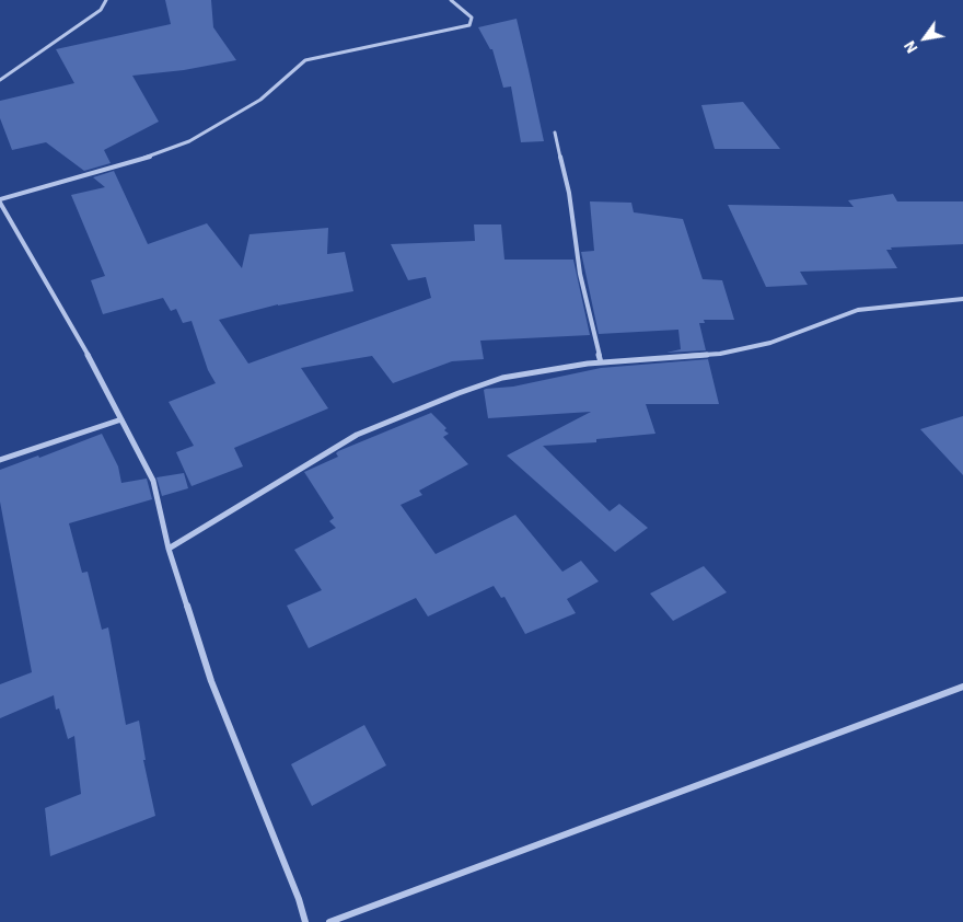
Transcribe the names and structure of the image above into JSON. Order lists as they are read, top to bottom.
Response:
{
  "north": "bottom left"
}
